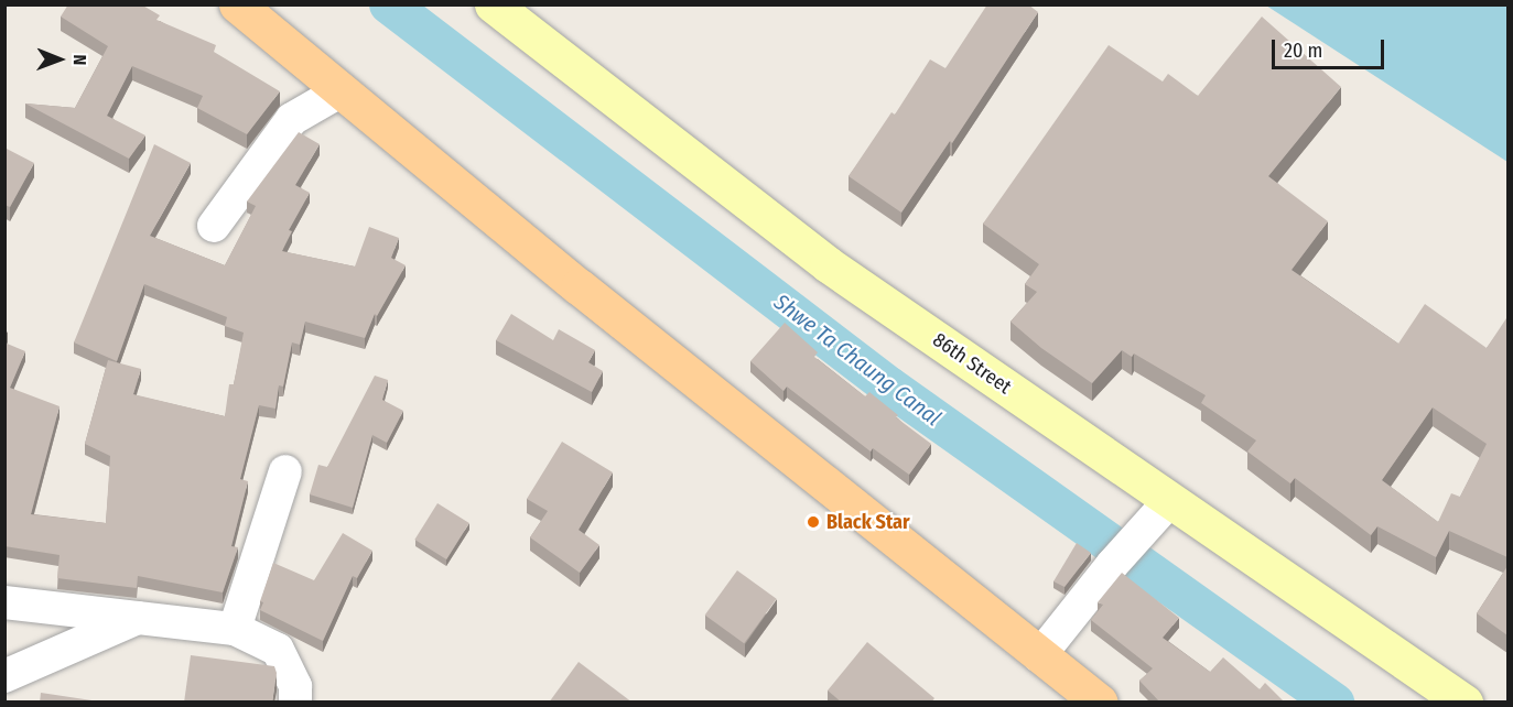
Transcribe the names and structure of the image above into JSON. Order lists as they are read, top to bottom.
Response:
{
  "streets": {
    "main road": ["86th Street"]
  },
  "water": ["Shwe Ta Chaung Canal"],
  "places": ["Black Star"],
  "scale_bar": "20 m",
  "north": "right"
}
